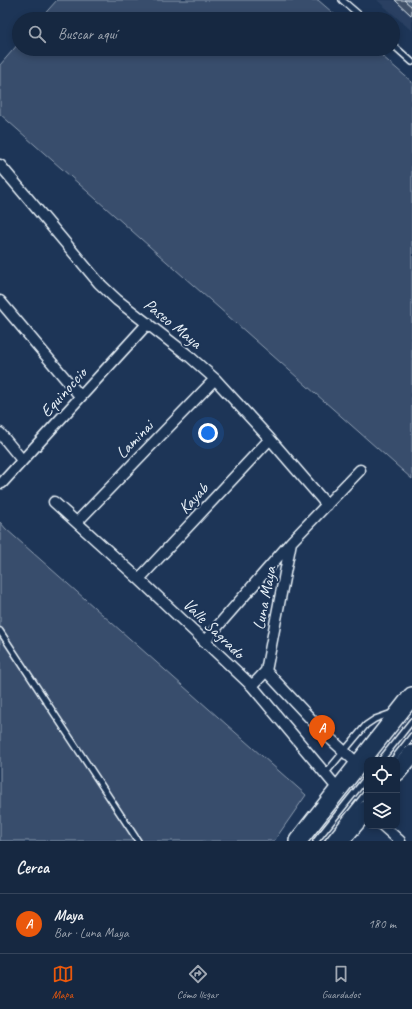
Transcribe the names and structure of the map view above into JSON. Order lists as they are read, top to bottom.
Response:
{
  "streets": {
    "street": [
      "Paseo Maya",
      "Equinoccio",
      "Laminai",
      "Kayab",
      "Luna Maya",
      "Valle Sagrado"
    ]
  },
  "crossings": [
    ["Paseo Maya", "Equinoccio"],
    ["Paseo Maya", "Laminai"],
    ["Paseo Maya", "Kayab"],
    ["Paseo Maya", "Luna Maya"],
    ["Laminai", "Valle Sagrado"],
    ["Kayab", "Valle Sagrado"],
    ["Luna Maya", "Valle Sagrado"]
  ],
  "page": {
    "search": "Buscar aquí",
    "pins": "A",
    "heading": "Cerca",
    "list": [
      {
        "mark": "A",
        "name": "Maya",
        "note": "Bar · Luna Maya",
        "value": "180 m"
      }
    ],
    "nav": ["Mapa", "Cómo llegar", "Guardados"]
  }
}
